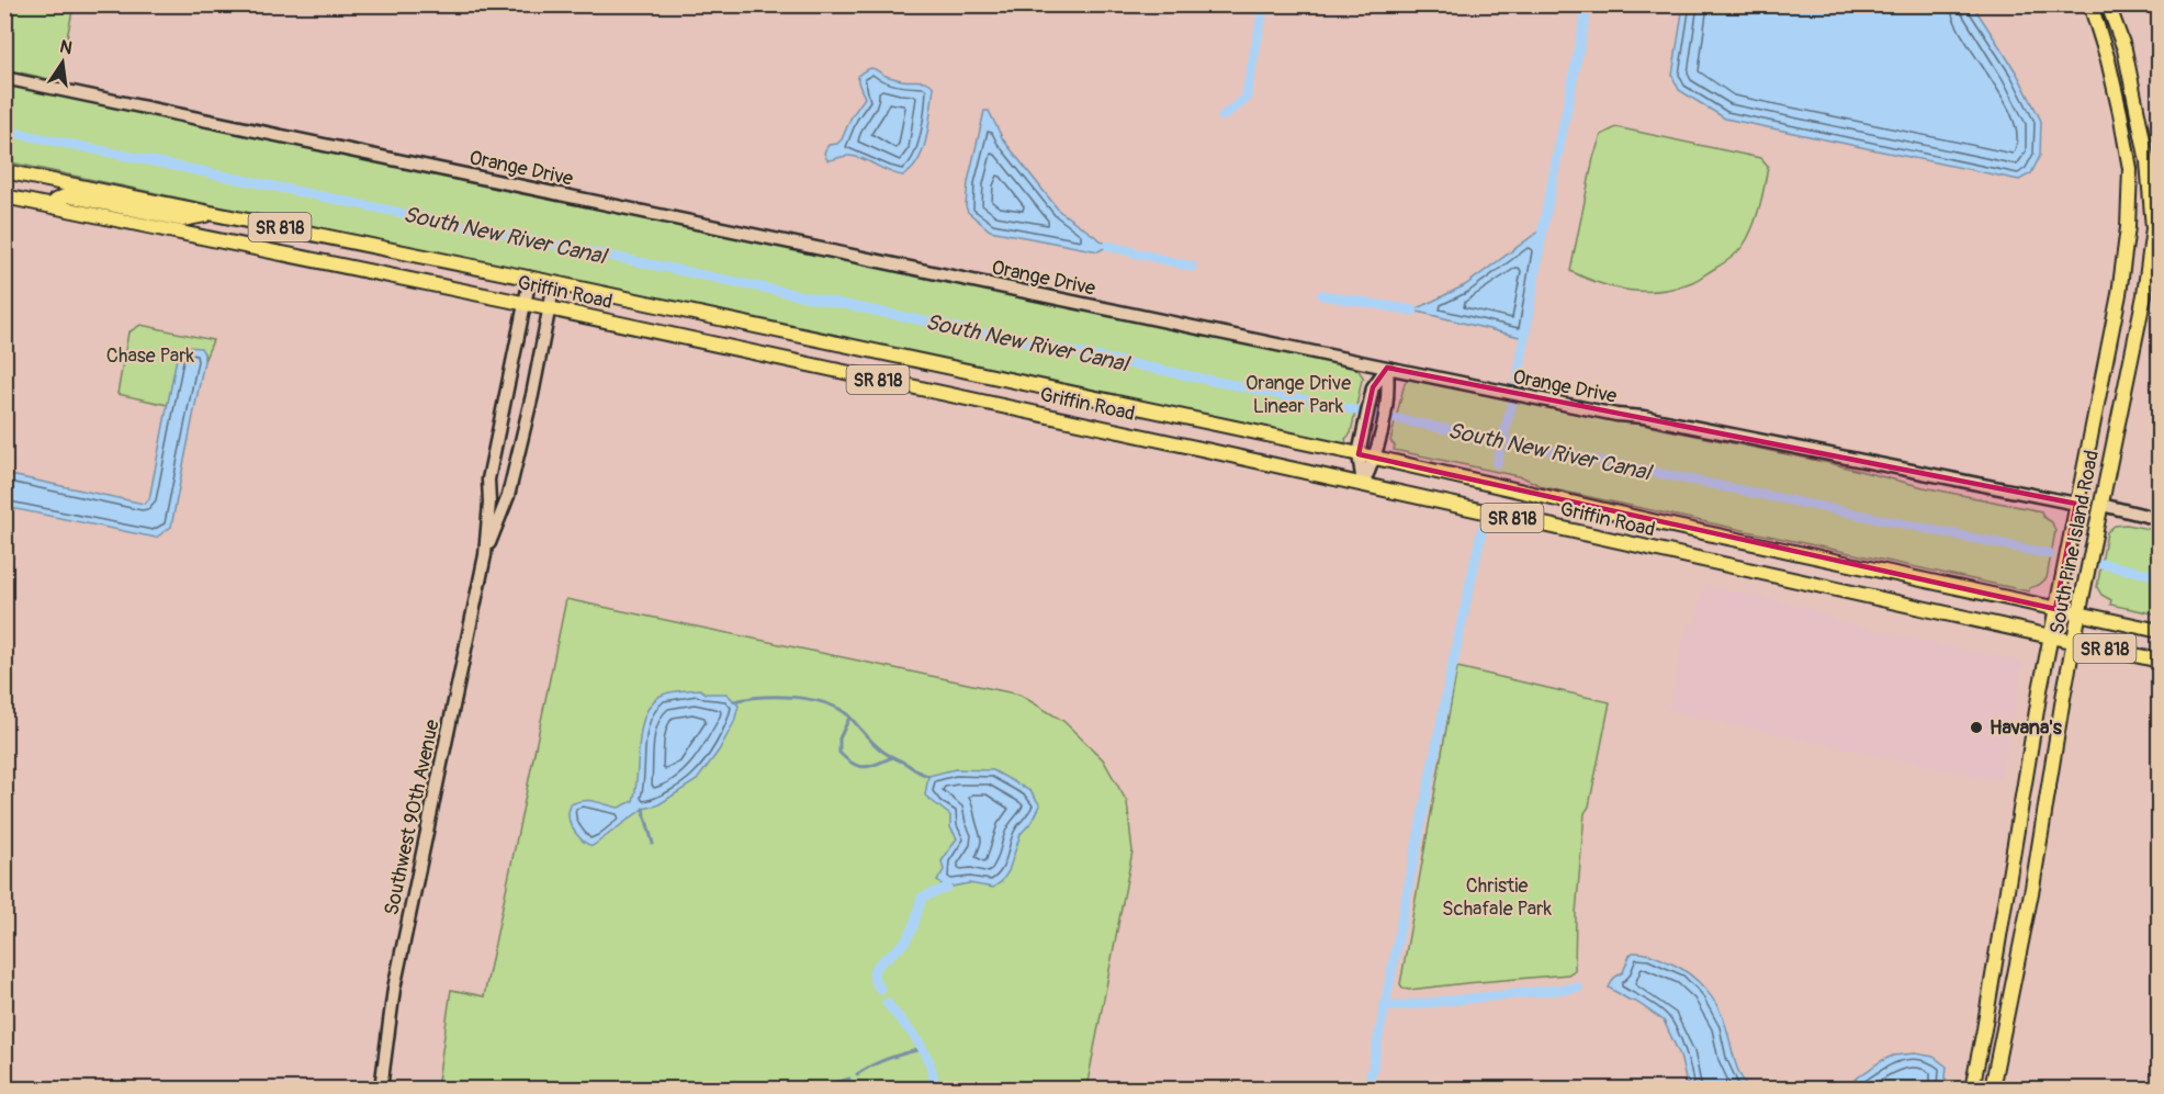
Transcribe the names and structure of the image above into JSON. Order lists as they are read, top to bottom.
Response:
{
  "streets": {
    "main road": ["SR 818", "Griffin Road", "South Pine Island Road"],
    "street": ["Orange Drive", "Southwest 90th Avenue"]
  },
  "crossings": [
    ["Orange Drive", "South Pine Island Road"],
    ["Griffin Road", "South Pine Island Road"],
    ["Griffin Road", "Southwest 90th Avenue"]
  ],
  "water": ["South New River Canal"],
  "parks": ["Chase Park", "Orange Drive Linear Park", "Christie Schafale Park"],
  "places": ["Havana's"],
  "north": "top"
}
